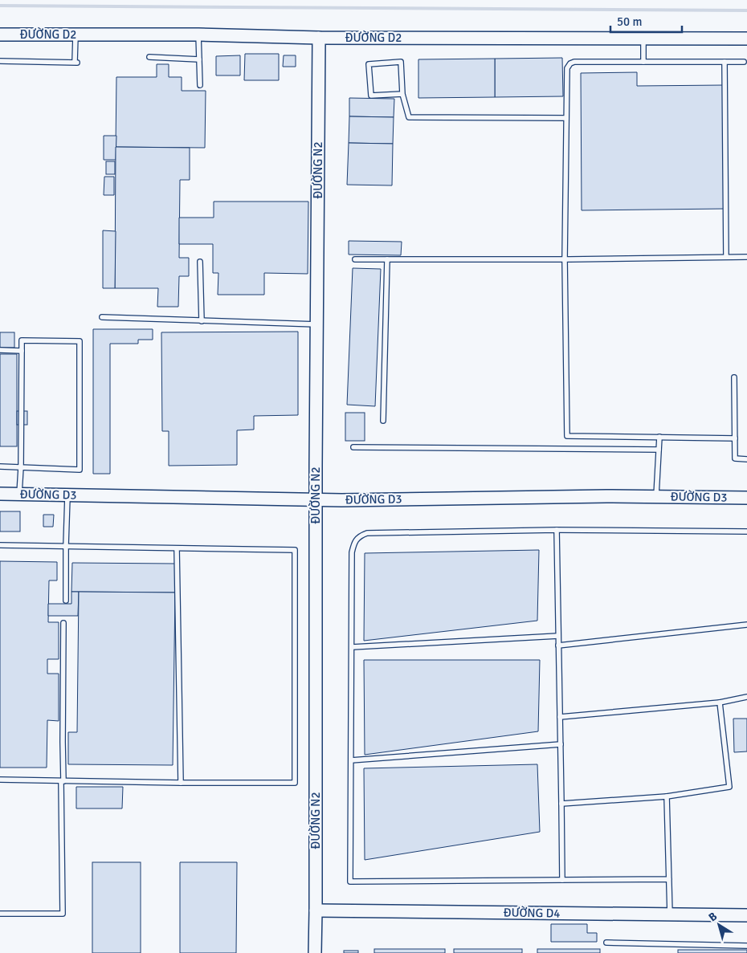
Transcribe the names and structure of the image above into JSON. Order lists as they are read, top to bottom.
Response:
{
  "streets": {
    "street": [
      "ĐƯỜNG D2",
      "ĐƯỜNG N2",
      "ĐƯỜNG D3",
      "ĐƯỜNG D4"
    ]
  },
  "crossings": [
    ["ĐƯỜNG D2", "ĐƯỜNG N2"],
    ["ĐƯỜNG N2", "ĐƯỜNG D3"],
    ["ĐƯỜNG N2", "ĐƯỜNG D4"]
  ],
  "scale_bar": "50 m",
  "north": "top left"
}
